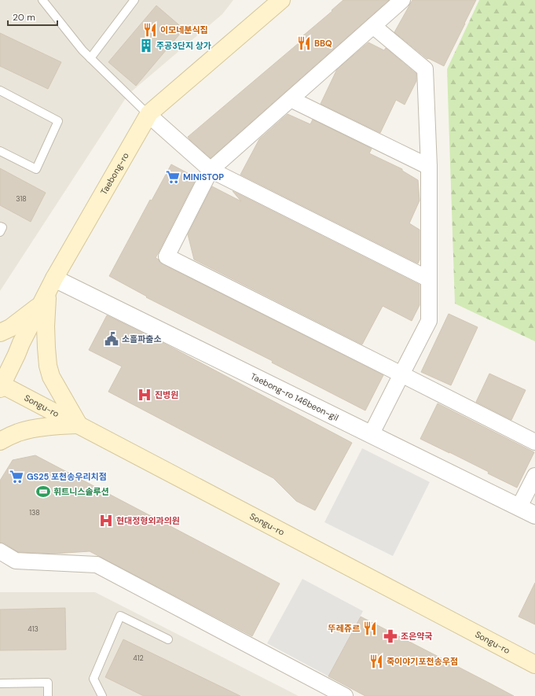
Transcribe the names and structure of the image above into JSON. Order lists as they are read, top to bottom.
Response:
{
  "streets": {
    "main road": ["Taebong-ro", "Songu-ro"],
    "street": ["Taebong-ro 146beon-gil"]
  },
  "crossings": [
    ["Taebong-ro", "Taebong-ro 146beon-gil"],
    ["Taebong-ro", "Songu-ro"]
  ],
  "places": {
    "restaurant": [
      "이모네분식집",
      "BBQ",
      "뚜레쥬르",
      "죽이야기포천송우점"
    ],
    "building": ["주공3단지 상가"],
    "supermarket": ["MINISTOP", "GS25 포천송우리치점"],
    "public building": ["소흘파출소"],
    "hospital": ["진병원", "현대정형외과의원"],
    "sports": ["휘트니스솔루션"],
    "pharmacy": ["조은약국"]
  },
  "house_numbers": [
    "318",
    "138",
    "413",
    "412"
  ],
  "scale_bar": "20 m"
}
